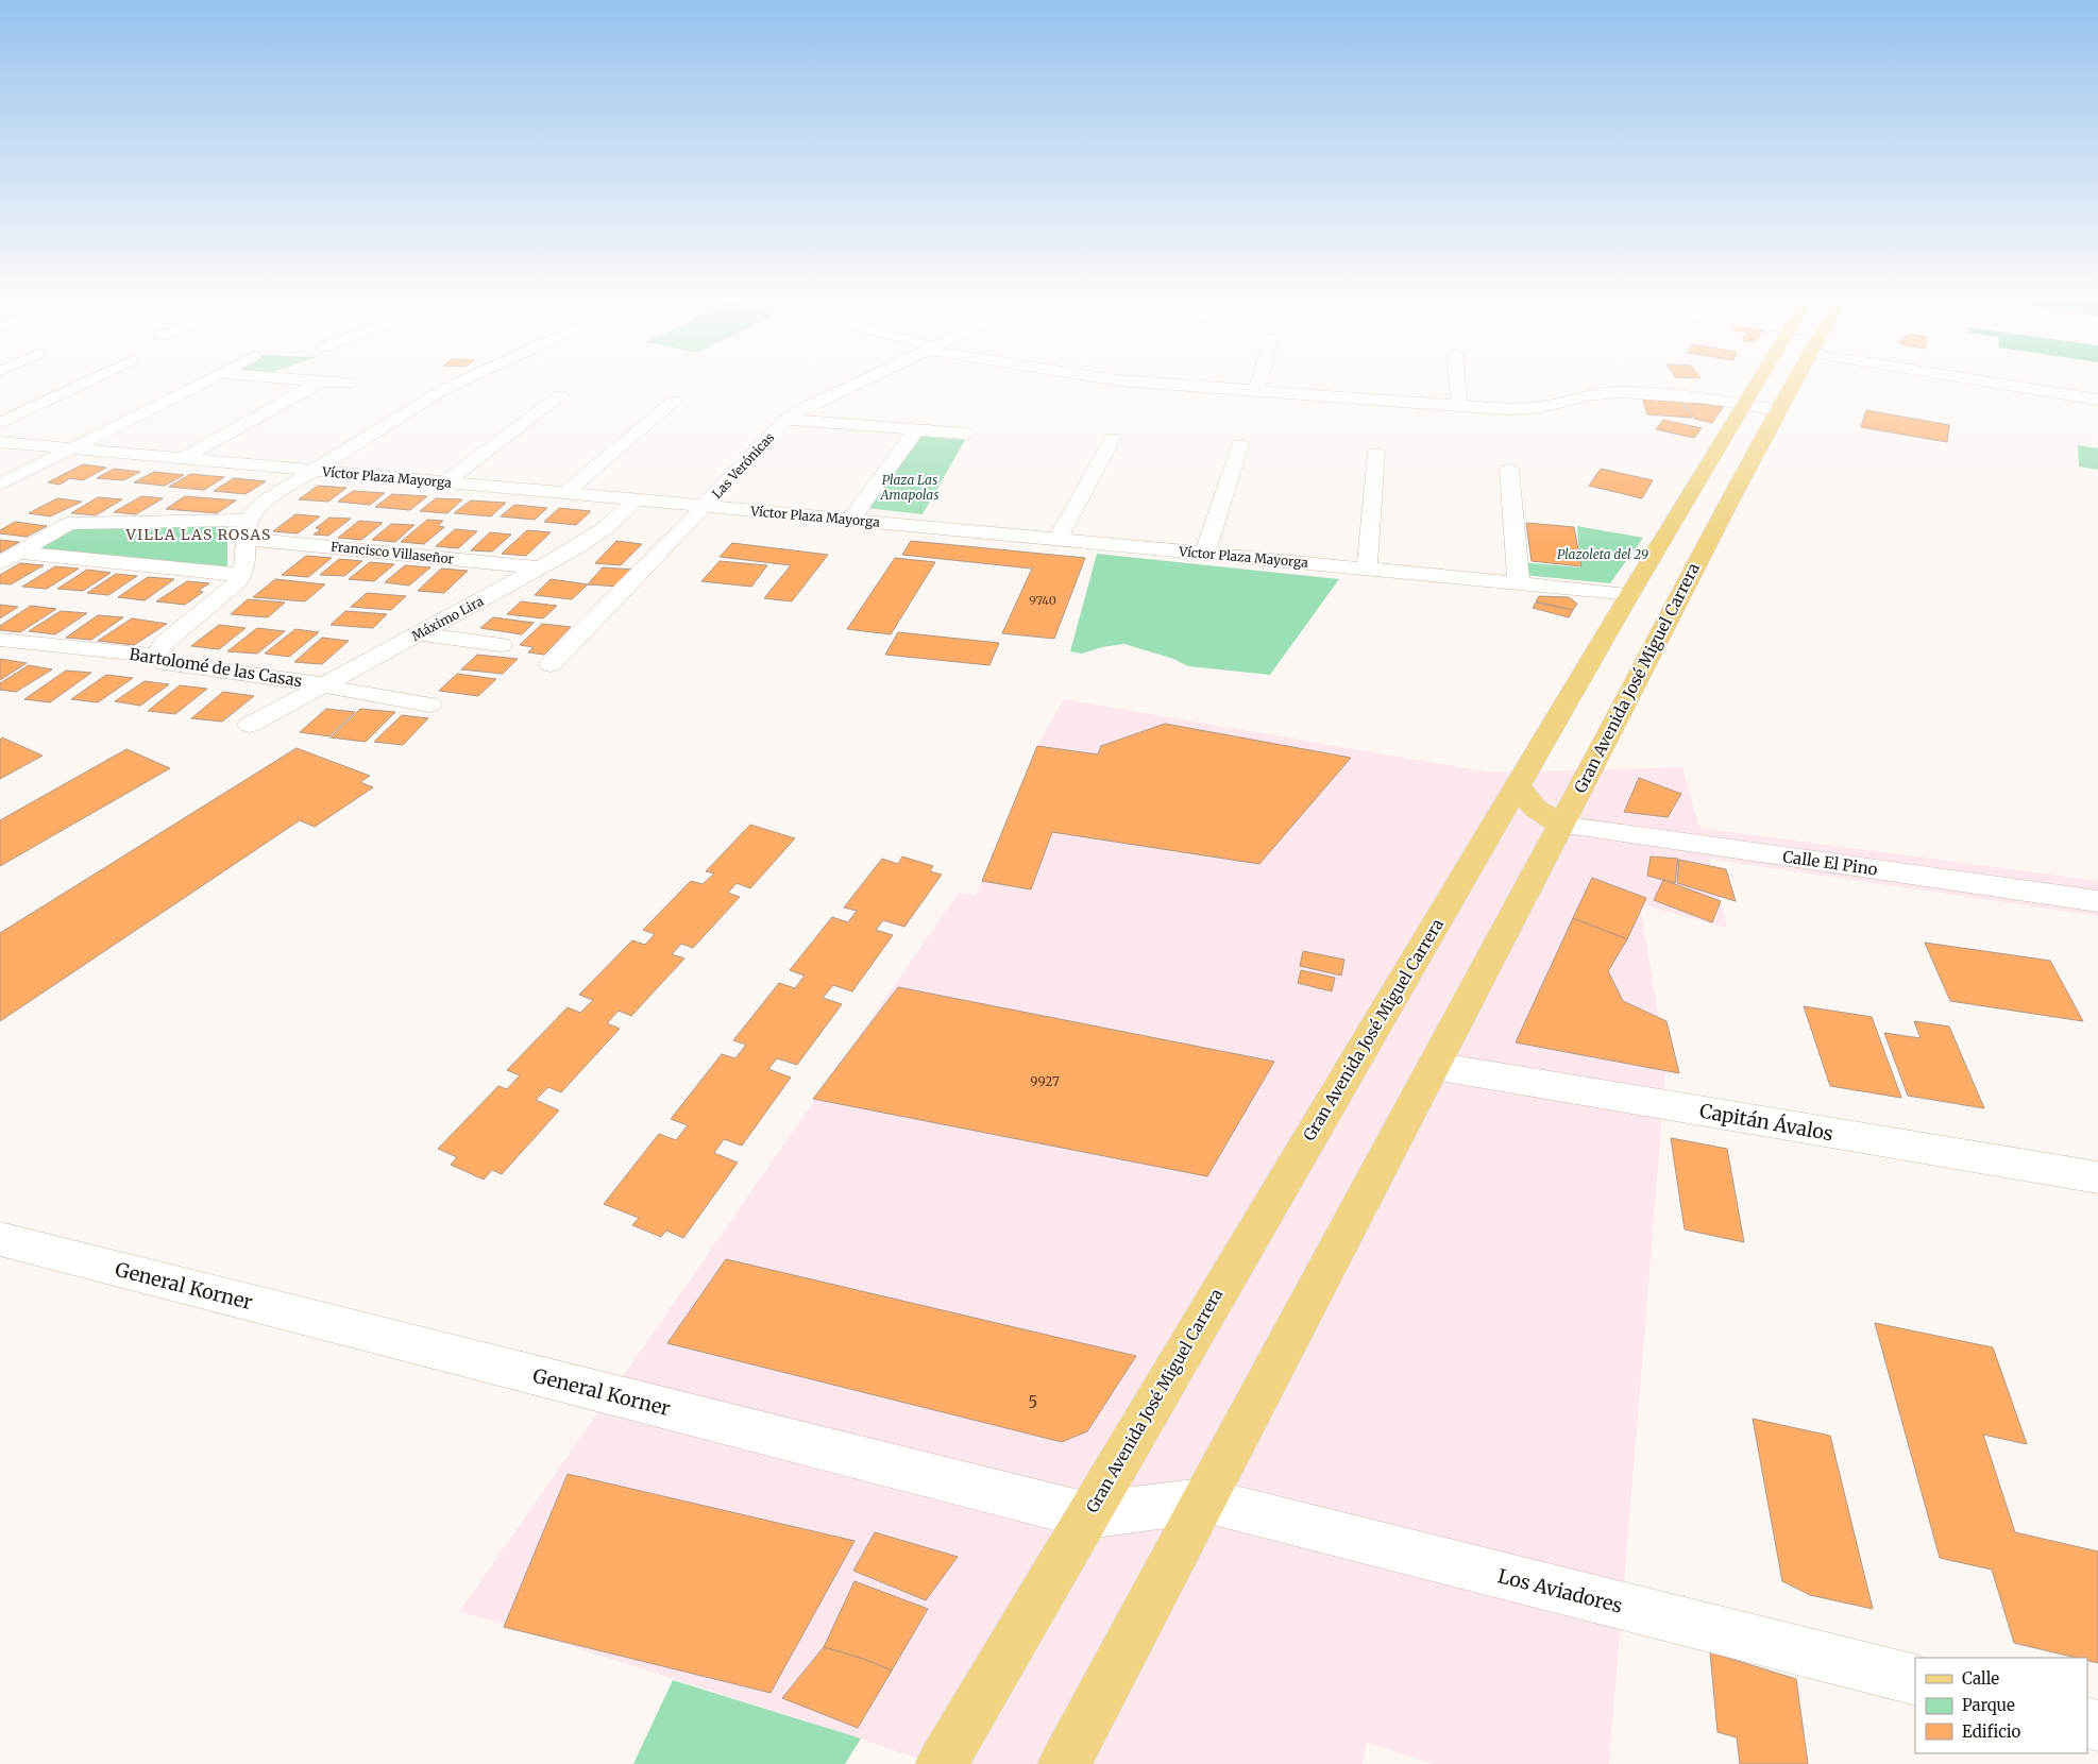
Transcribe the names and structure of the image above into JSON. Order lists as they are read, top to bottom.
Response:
{
  "streets": {
    "main road": ["Gran Avenida José Miguel Carrera"],
    "street": [
      "Las Verónicas",
      "Víctor Plaza Mayorga",
      "Francisco Villaseñor",
      "Máximo Lira",
      "Bartolomé de las Casas",
      "Calle El Pino",
      "Capitán Ávalos",
      "General Korner",
      "Los Aviadores"
    ]
  },
  "crossings": [
    ["Las Verónicas", "Víctor Plaza Mayorga"],
    ["Víctor Plaza Mayorga", "Máximo Lira"],
    ["Víctor Plaza Mayorga", "Gran Avenida José Miguel Carrera"],
    ["Francisco Villaseñor", "Máximo Lira"],
    ["Máximo Lira", "Bartolomé de las Casas"],
    ["Gran Avenida José Miguel Carrera", "Calle El Pino"],
    ["Gran Avenida José Miguel Carrera", "Capitán Ávalos"],
    ["Gran Avenida José Miguel Carrera", "General Korner"],
    ["Gran Avenida José Miguel Carrera", "Los Aviadores"],
    ["General Korner", "Los Aviadores"]
  ],
  "districts": ["VILLA LAS ROSAS"],
  "parks": ["Plaza Las Amapolas", "Plazoleta del 29"],
  "house_numbers": ["9740", "9927", "5"],
  "legend": ["Calle", "Parque", "Edificio"]
}
